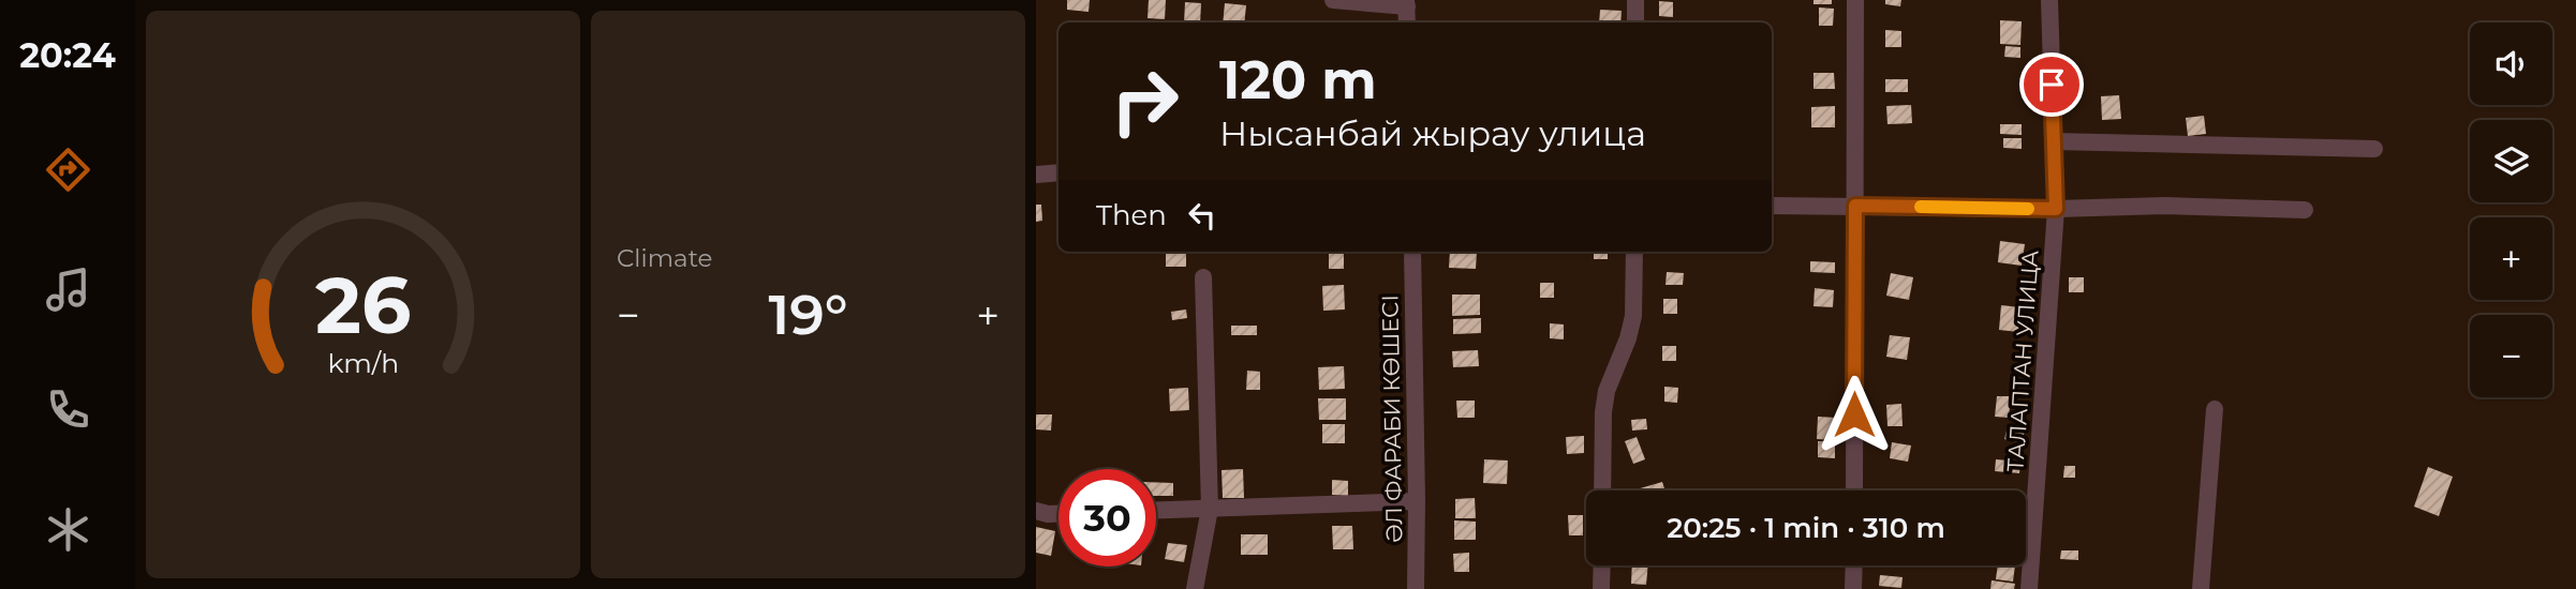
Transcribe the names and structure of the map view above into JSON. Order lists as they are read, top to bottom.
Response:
{
  "streets": {
    "street": ["ТАЛАПТАН УЛИЦА", "ӘЛ ФАРАБИ КӨШЕСІ"]
  },
  "page": {
    "tabs": "20:24",
    "tile": "Climate",
    "map_buttons": ["+", "−"],
    "turn": ["120 m", "Нысанбай жырау улица"],
    "then": "Then",
    "heat": ["−", "19°", "+"],
    "limit": "30",
    "trip": "20:25 · 1 min · 310 m",
    "gauge": ["26", "km/h"]
  }
}
